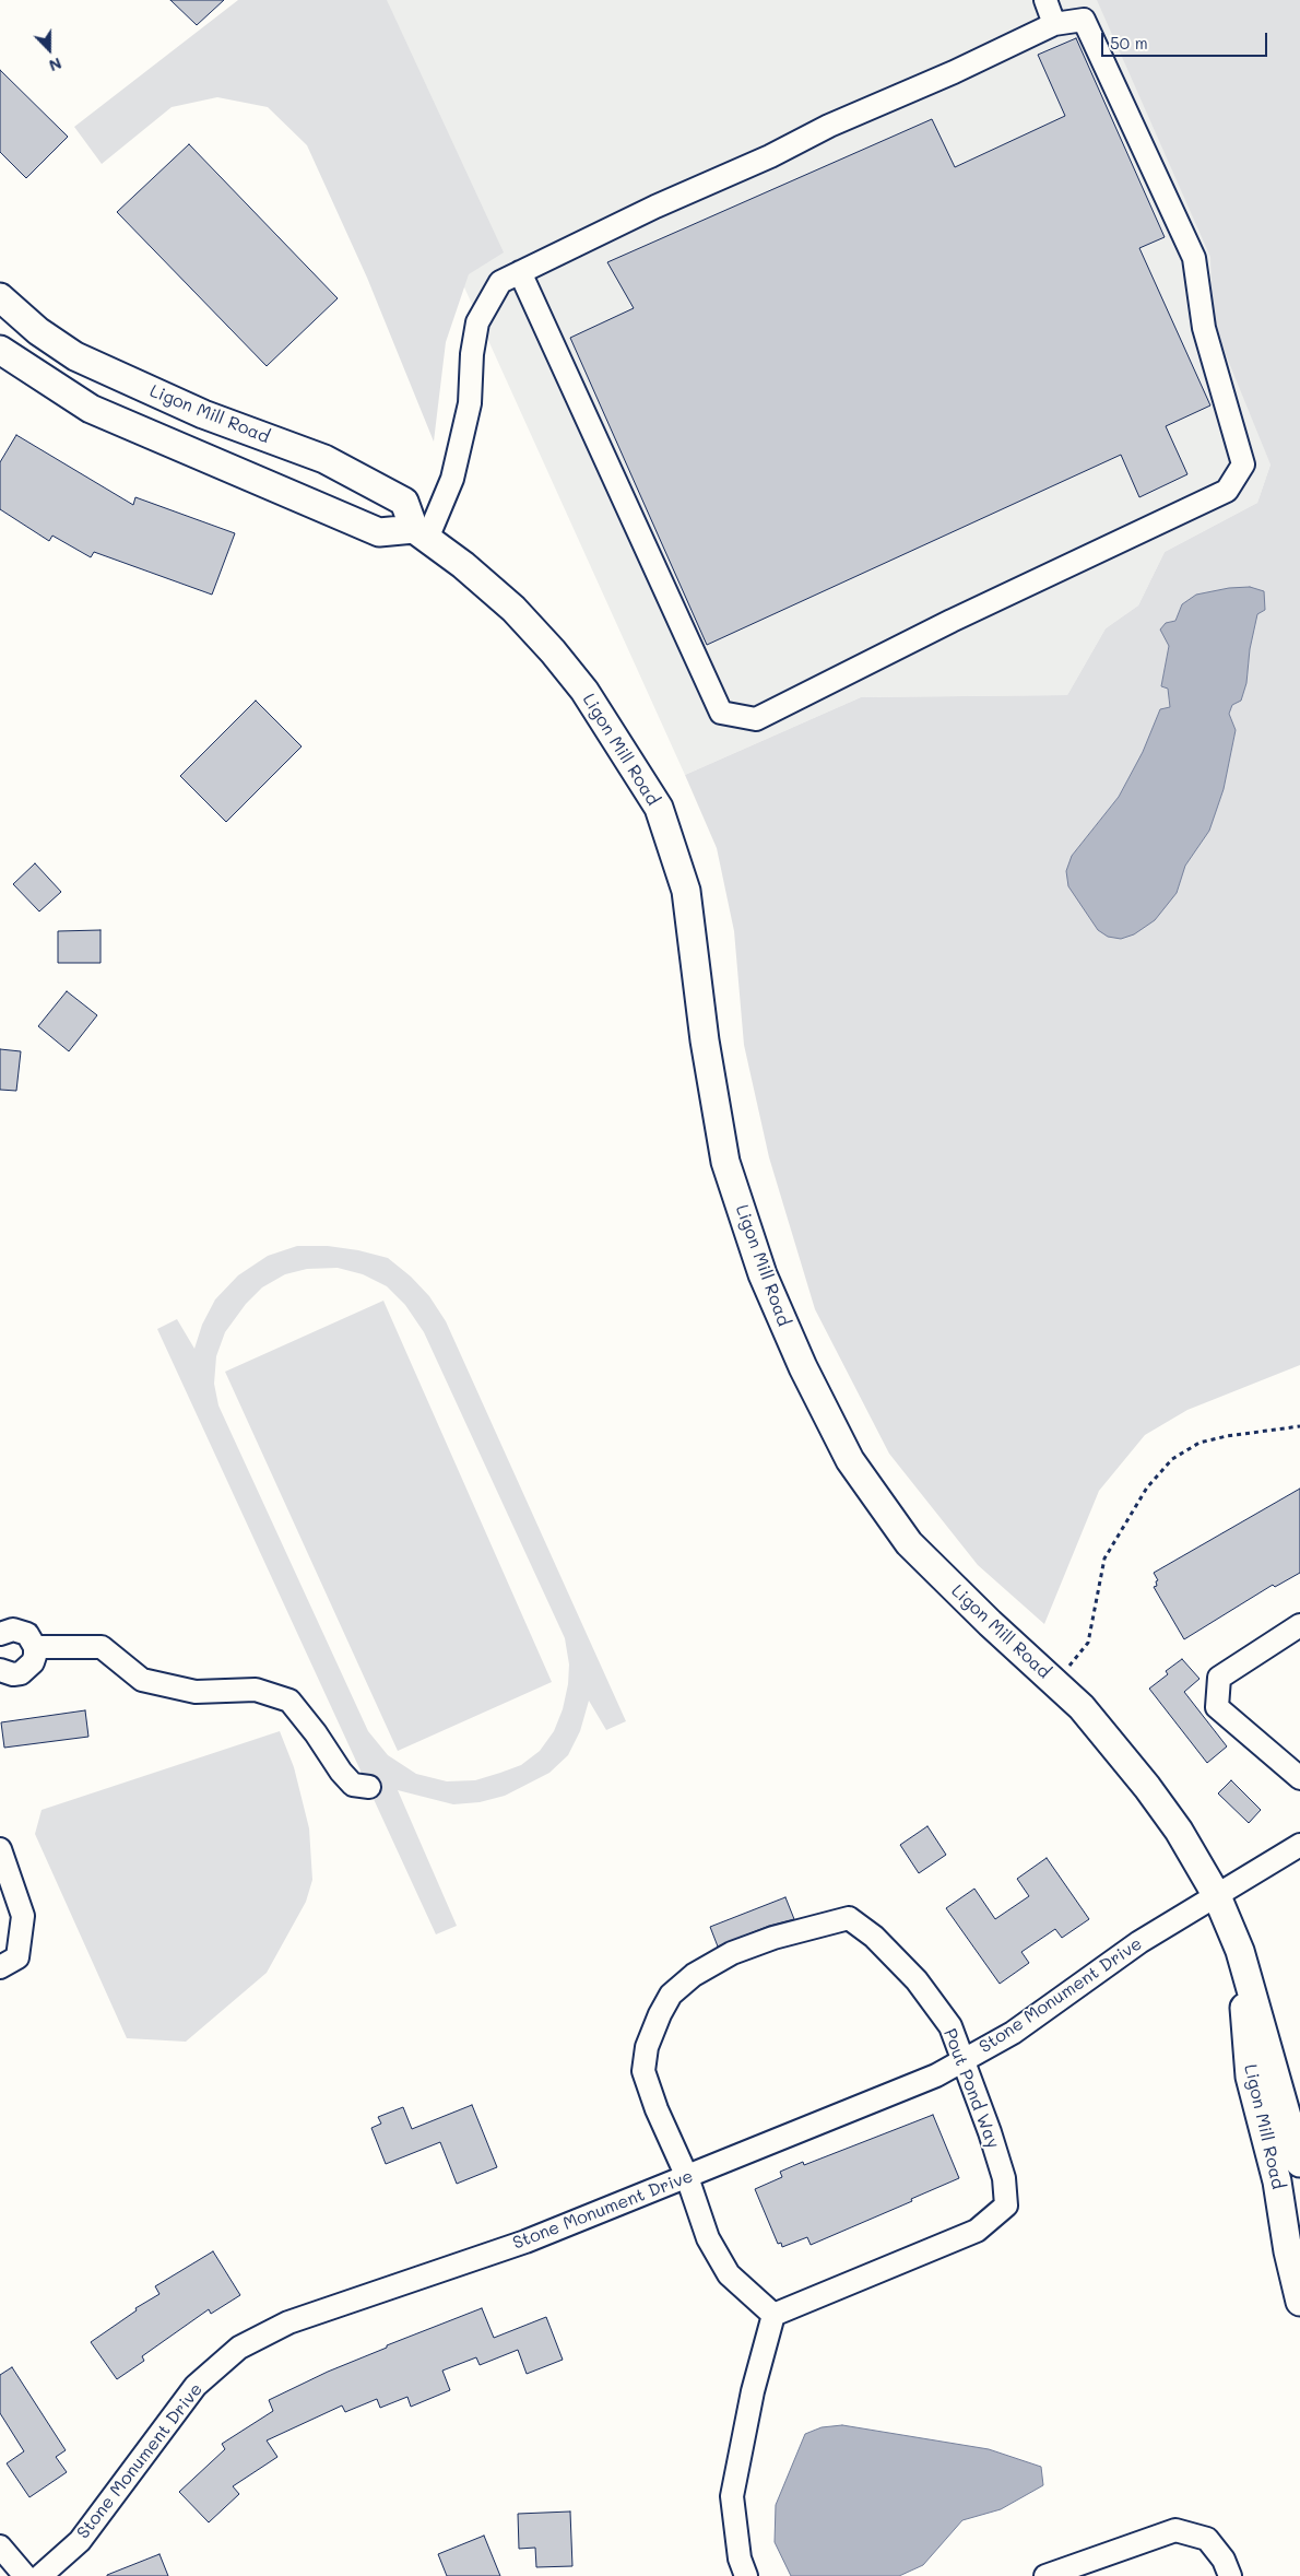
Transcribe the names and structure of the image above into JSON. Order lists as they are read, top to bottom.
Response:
{
  "streets": {
    "main road": ["Ligon Mill Road"],
    "street": ["Stone Monument Drive", "Pout Pond Way"]
  },
  "crossings": [
    ["Ligon Mill Road", "Stone Monument Drive"],
    ["Stone Monument Drive", "Pout Pond Way"]
  ],
  "scale_bar": "50 m",
  "north": "bottom"
}
